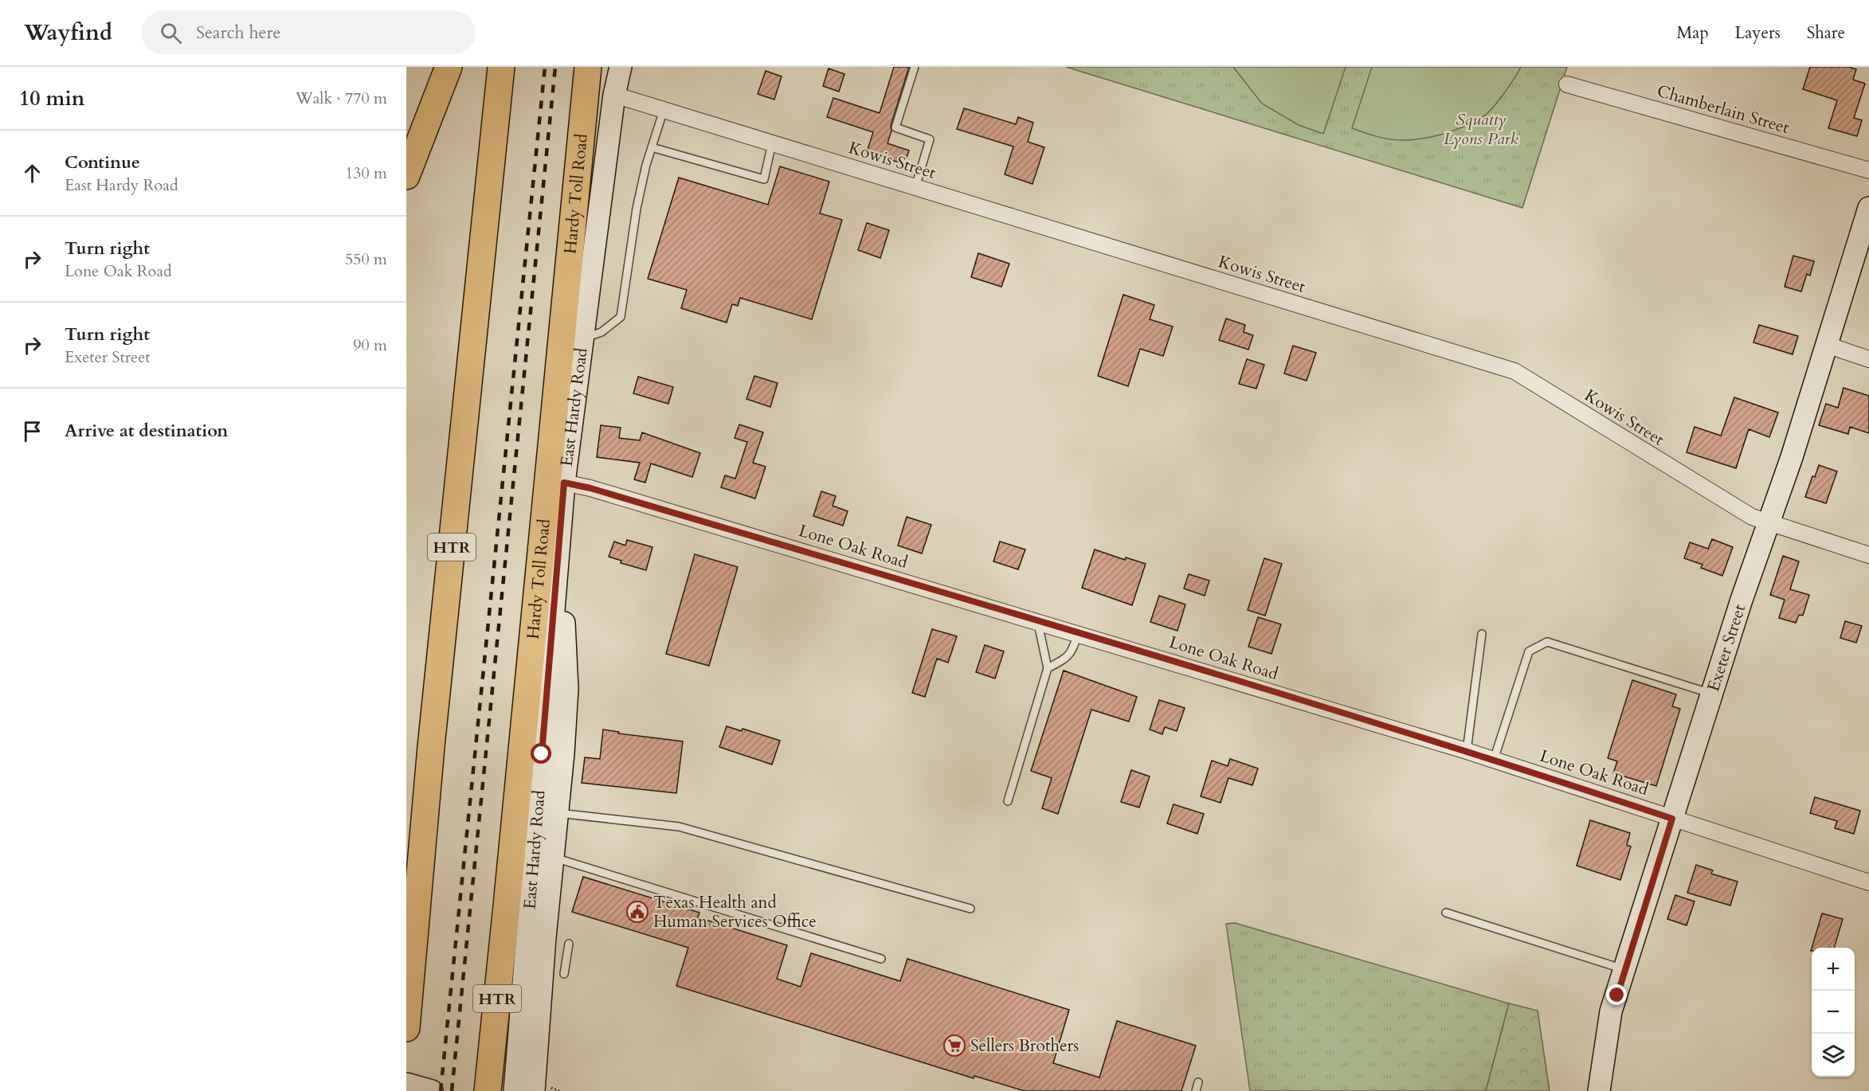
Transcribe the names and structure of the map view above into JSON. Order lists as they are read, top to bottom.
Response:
{
  "streets": {
    "highway": ["Hardy Toll Road", "HTR"],
    "main road": ["East Hardy Road", "Exeter Street"],
    "street": ["Chamberlain Street", "Kowis Street", "Lone Oak Road"]
  },
  "crossings": [
    ["Kowis Street", "East Hardy Road"],
    ["Kowis Street", "Exeter Street"],
    ["East Hardy Road", "Lone Oak Road"],
    ["Lone Oak Road", "Exeter Street"]
  ],
  "parks": ["Squatty Lyons Park"],
  "places": {
    "public building": ["Texas Health and Human Services Office"],
    "supermarket": ["Sellers Brothers"]
  },
  "page": {
    "header": "Wayfind",
    "search": "Search here",
    "nav": ["Map", "Layers", "Share"],
    "heading": ["10 min", "Walk · 770 m"],
    "list": [
      ["Continue", "East Hardy Road", "130 m"],
      ["Turn right", "Lone Oak Road", "550 m"],
      ["Turn right", "Exeter Street", "90 m"],
      "Arrive at destination"
    ],
    "map_buttons": ["+", "−"]
  }
}
